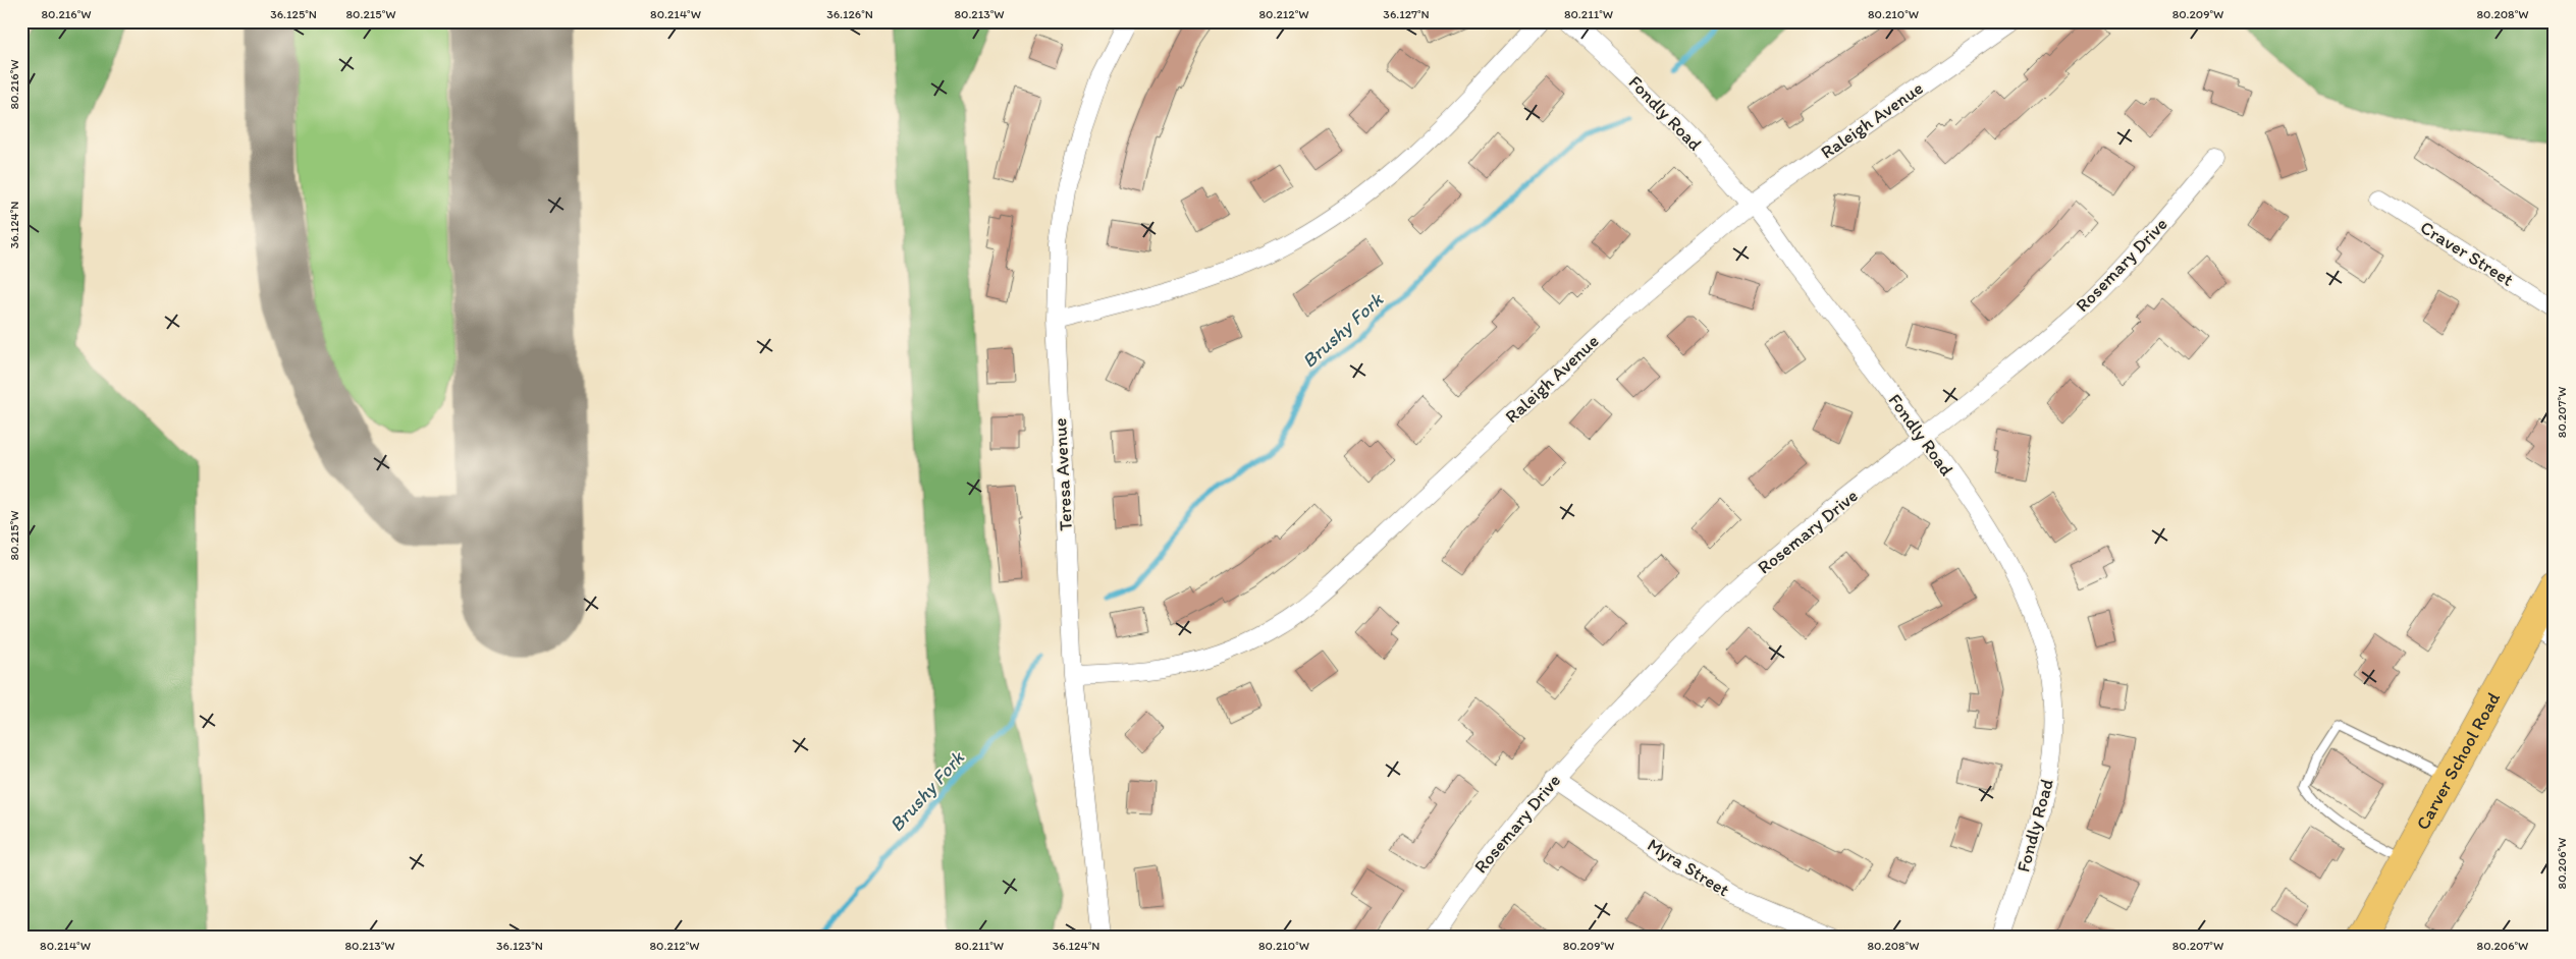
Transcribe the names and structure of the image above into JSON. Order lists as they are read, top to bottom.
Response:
{
  "streets": {
    "main road": ["Carver School Road"],
    "street": [
      "Fondly Road",
      "Raleigh Avenue",
      "Craver Street",
      "Rosemary Drive",
      "Teresa Avenue",
      "Myra Street"
    ]
  },
  "crossings": [
    ["Fondly Road", "Raleigh Avenue"],
    ["Fondly Road", "Rosemary Drive"],
    ["Raleigh Avenue", "Teresa Avenue"],
    ["Rosemary Drive", "Myra Street"]
  ],
  "water": ["Brushy Fork"],
  "coordinates": [
    "80.216°W",
    "36.125°N",
    "80.215°W",
    "80.214°W",
    "36.126°N",
    "80.213°W",
    "80.212°W",
    "36.127°N",
    "80.211°W",
    "80.210°W",
    "80.209°W",
    "80.208°W",
    "36.124°N",
    "80.207°W",
    "80.206°W",
    "36.123°N"
  ]
}
